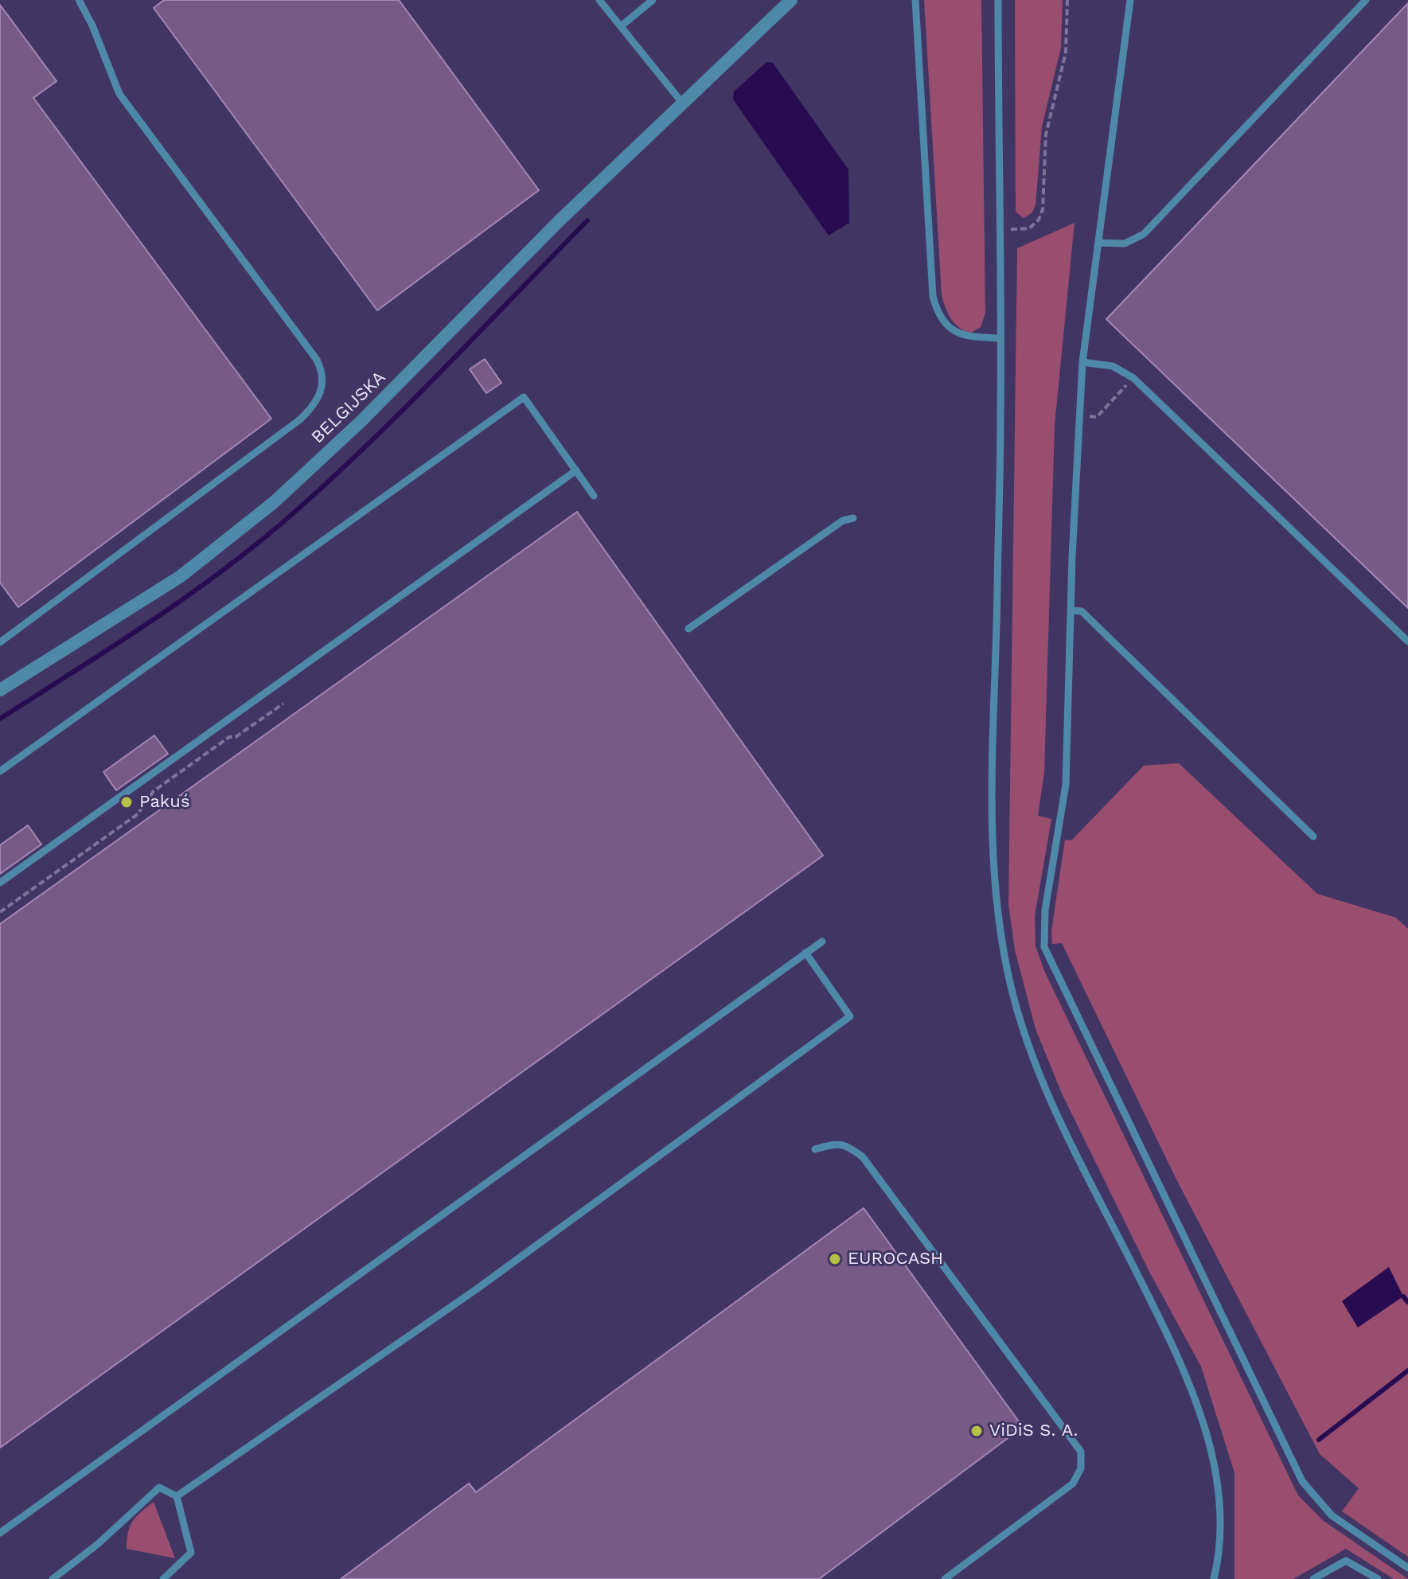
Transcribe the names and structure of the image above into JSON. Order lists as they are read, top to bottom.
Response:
{
  "streets": {
    "street": ["BELGIJSKA"]
  },
  "places": ["Pakuś", "EUROCASH", "ViDiS S. A."]
}
